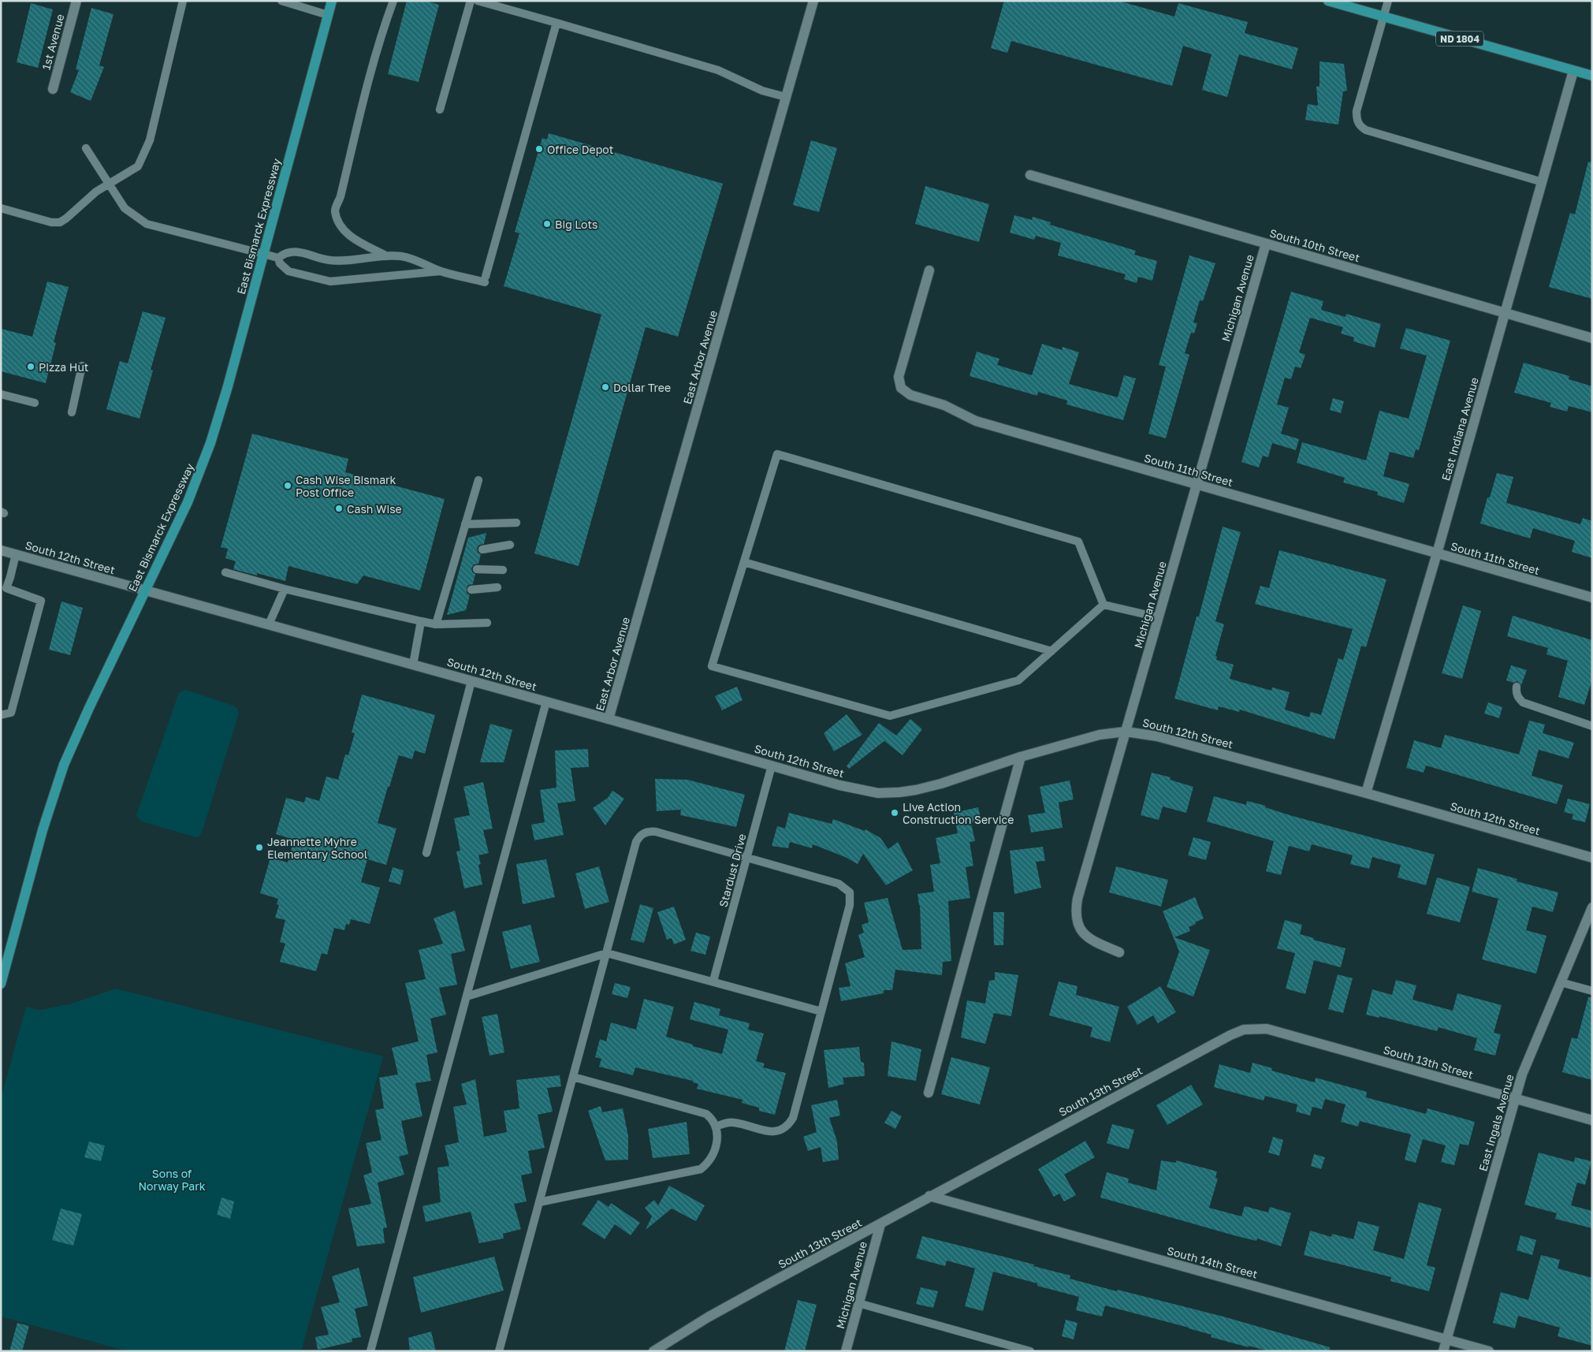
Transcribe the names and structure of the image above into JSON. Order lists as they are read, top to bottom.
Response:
{
  "streets": {
    "main road": ["ND 1804", "East Bismarck Expressway"],
    "street": [
      "1st Avenue",
      "South 10th Street",
      "Michigan Avenue",
      "East Arbor Avenue",
      "East Indiana Avenue",
      "South 11th Street",
      "South 12th Street",
      "South 13th Street",
      "East Ingals Avenue",
      "South 14th Street"
    ],
    "lane": ["Stardust Drive"]
  },
  "crossings": [
    ["ND 1804", "East Indiana Avenue"],
    ["East Bismarck Expressway", "South 12th Street"],
    ["South 10th Street", "Michigan Avenue"],
    ["South 10th Street", "East Indiana Avenue"],
    ["Michigan Avenue", "South 11th Street"],
    ["Michigan Avenue", "South 12th Street"],
    ["Michigan Avenue", "South 13th Street"],
    ["East Arbor Avenue", "South 12th Street"],
    ["East Indiana Avenue", "South 11th Street"],
    ["East Indiana Avenue", "South 12th Street"],
    ["South 12th Street", "Stardust Drive"],
    ["South 13th Street", "East Ingals Avenue"],
    ["South 13th Street", "South 14th Street"],
    ["East Ingals Avenue", "South 14th Street"]
  ],
  "parks": ["Sons of Norway Park"],
  "places": [
    "Office Depot",
    "Big Lots",
    "Pizza Hut",
    "Dollar Tree",
    "Cash Wise Bismark Post Office",
    "Cash Wise",
    "Live Action Construction Service",
    "Jeannette Myhre Elementary School"
  ]
}
